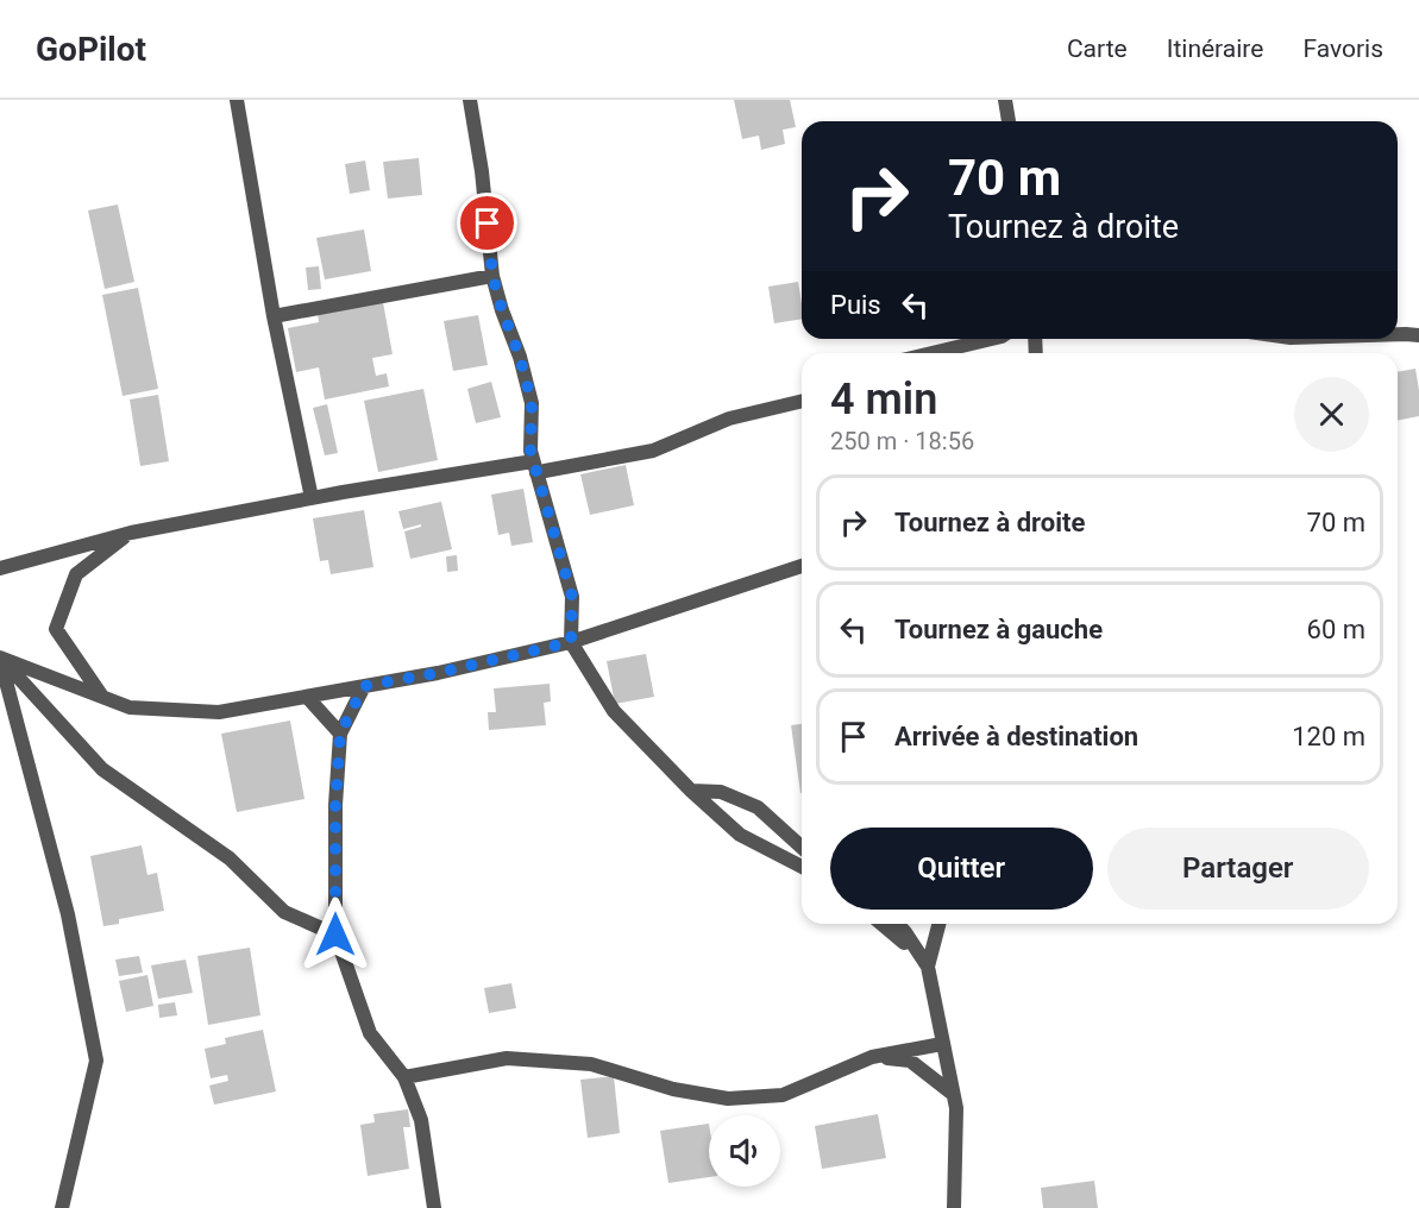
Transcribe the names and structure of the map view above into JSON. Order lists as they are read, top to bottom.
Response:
{
  "page": {
    "header": "GoPilot",
    "nav": ["Carte", "Itinéraire", "Favoris"],
    "turn": ["70 m", "Tournez à droite"],
    "then": "Puis",
    "heading": ["4 min", "250 m · 18:56"],
    "list": [
      {
        "name": "Tournez à droite",
        "value": "70 m"
      },
      {
        "name": "Tournez à gauche",
        "value": "60 m"
      },
      {
        "name": "Arrivée à destination",
        "value": "120 m"
      }
    ],
    "buttons": ["Quitter", "Partager"]
  }
}
